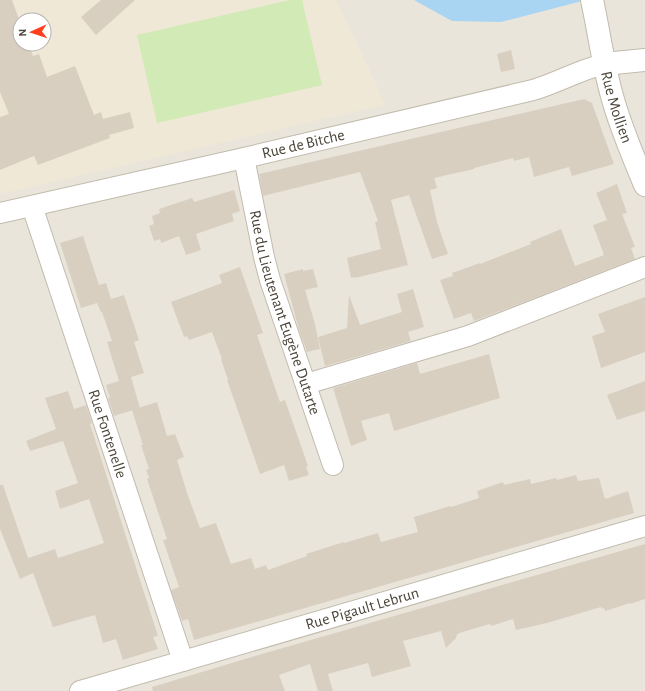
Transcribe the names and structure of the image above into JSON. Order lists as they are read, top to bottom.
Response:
{
  "streets": {
    "street": [
      "Rue Mollien",
      "Rue de Bitche",
      "Rue du Lieutenant Eugène Dutarte",
      "Rue Fontenelle",
      "Rue Pigault Lebrun"
    ]
  },
  "crossings": [
    ["Rue Mollien", "Rue de Bitche"],
    ["Rue de Bitche", "Rue du Lieutenant Eugène Dutarte"],
    ["Rue de Bitche", "Rue Fontenelle"],
    ["Rue Fontenelle", "Rue Pigault Lebrun"]
  ],
  "north": "left"
}
